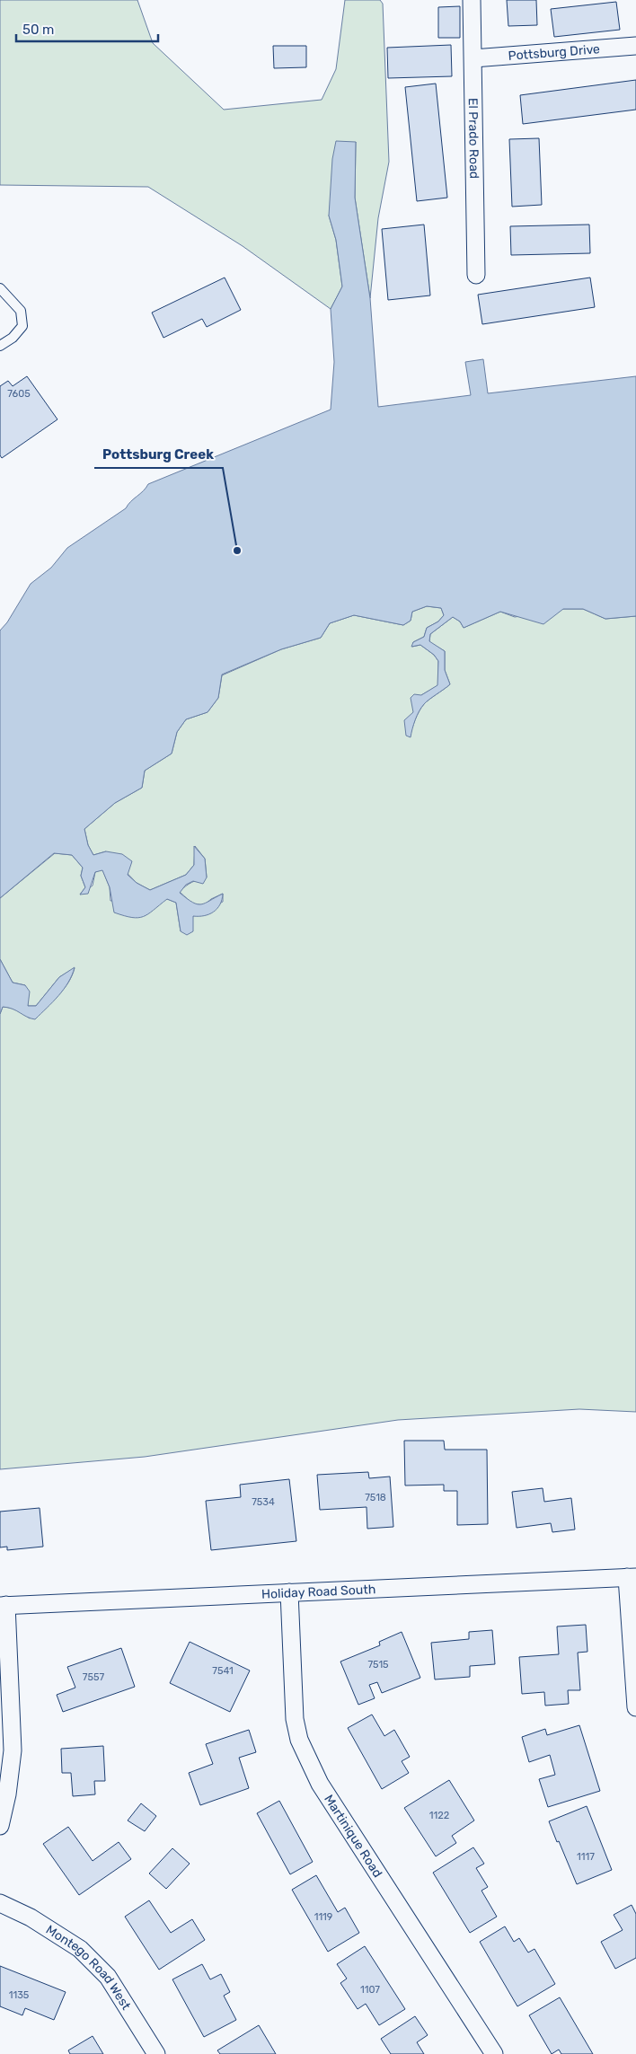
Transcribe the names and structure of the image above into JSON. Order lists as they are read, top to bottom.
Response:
{
  "streets": {
    "street": [
      "Pottsburg Drive",
      "El Prado Road",
      "Holiday Road South",
      "Martinique Road",
      "Montego Road West"
    ]
  },
  "crossings": [
    ["Pottsburg Drive", "El Prado Road"],
    ["Holiday Road South", "Martinique Road"]
  ],
  "places": ["Pottsburg Creek"],
  "house_numbers": [
    "7605",
    "7518",
    "7534",
    "7515",
    "7541",
    "7557",
    "1122",
    "1117",
    "1119",
    "1107",
    "1135"
  ],
  "scale_bar": "50 m"
}
